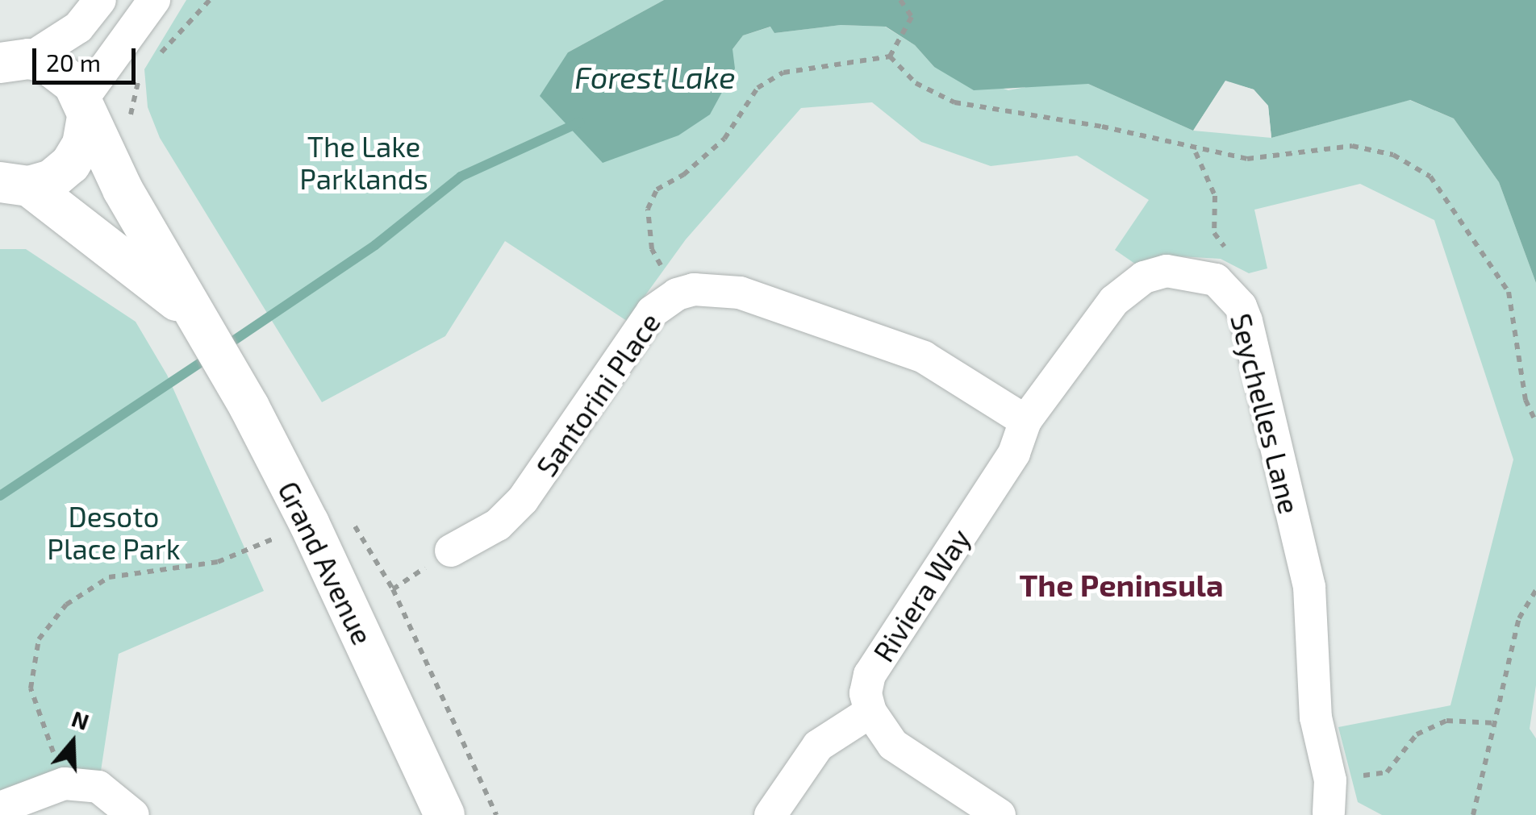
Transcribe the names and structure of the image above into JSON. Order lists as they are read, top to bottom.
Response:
{
  "streets": {
    "street": [
      "Santorini Place",
      "Seychelles Lane",
      "Grand Avenue",
      "Riviera Way"
    ]
  },
  "crossings": [
    ["Santorini Place", "Seychelles Lane"],
    ["Santorini Place", "Riviera Way"],
    ["Seychelles Lane", "Riviera Way"]
  ],
  "districts": ["The Peninsula"],
  "water": ["Forest Lake"],
  "parks": ["The Lake Parklands", "Desoto Place Park"],
  "scale_bar": "20 m",
  "north": "top"
}
